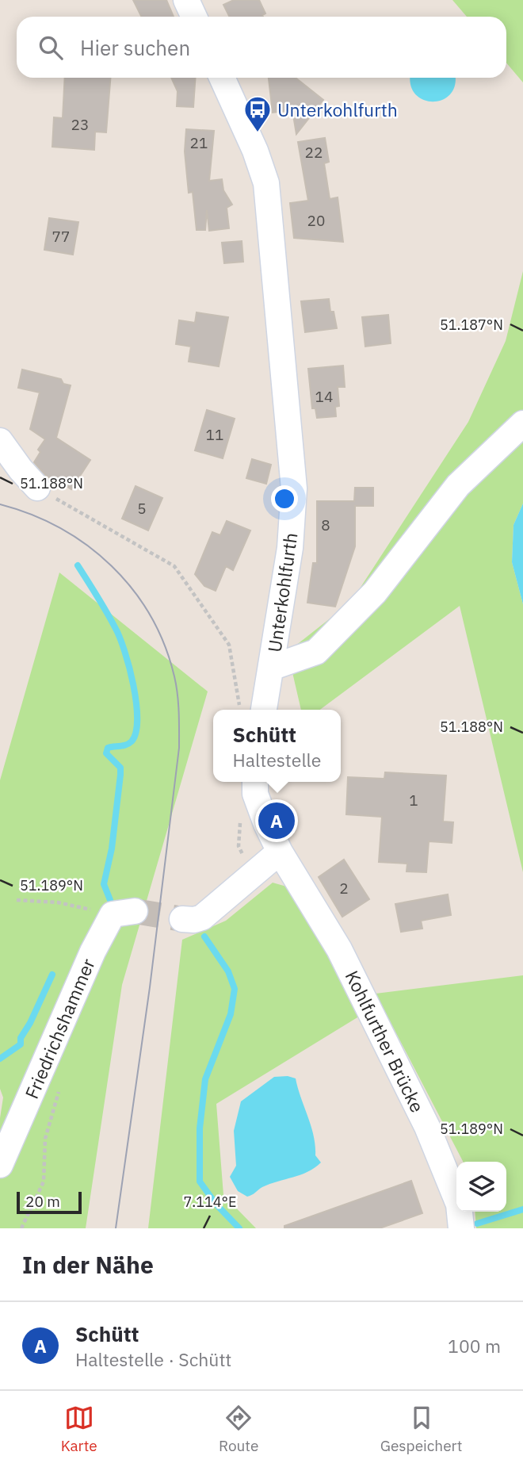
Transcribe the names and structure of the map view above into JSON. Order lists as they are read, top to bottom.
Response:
{
  "streets": {
    "street": ["Unterkohlfurth", "Friedrichshammer", "Kohlfurther Brücke"]
  },
  "places": {
    "bus stop": ["Unterkohlfurth"]
  },
  "house_numbers": [
    "23",
    "21",
    "22",
    "20",
    "77",
    "14",
    "11",
    "5",
    "8",
    "1",
    "2"
  ],
  "scale_bar": "20 m",
  "page": {
    "search": "Hier suchen",
    "popup": ["Schütt", "Haltestelle"],
    "pins": "A",
    "scale": "20 m",
    "heading": "In der Nähe",
    "list": [
      {
        "mark": "A",
        "name": "Schütt",
        "note": "Haltestelle · Schütt",
        "value": "100 m"
      }
    ],
    "nav": ["Karte", "Route", "Gespeichert"]
  },
  "coordinates": [
    "51.187°N",
    "51.188°N",
    "51.189°N",
    "7.114°E"
  ]
}
